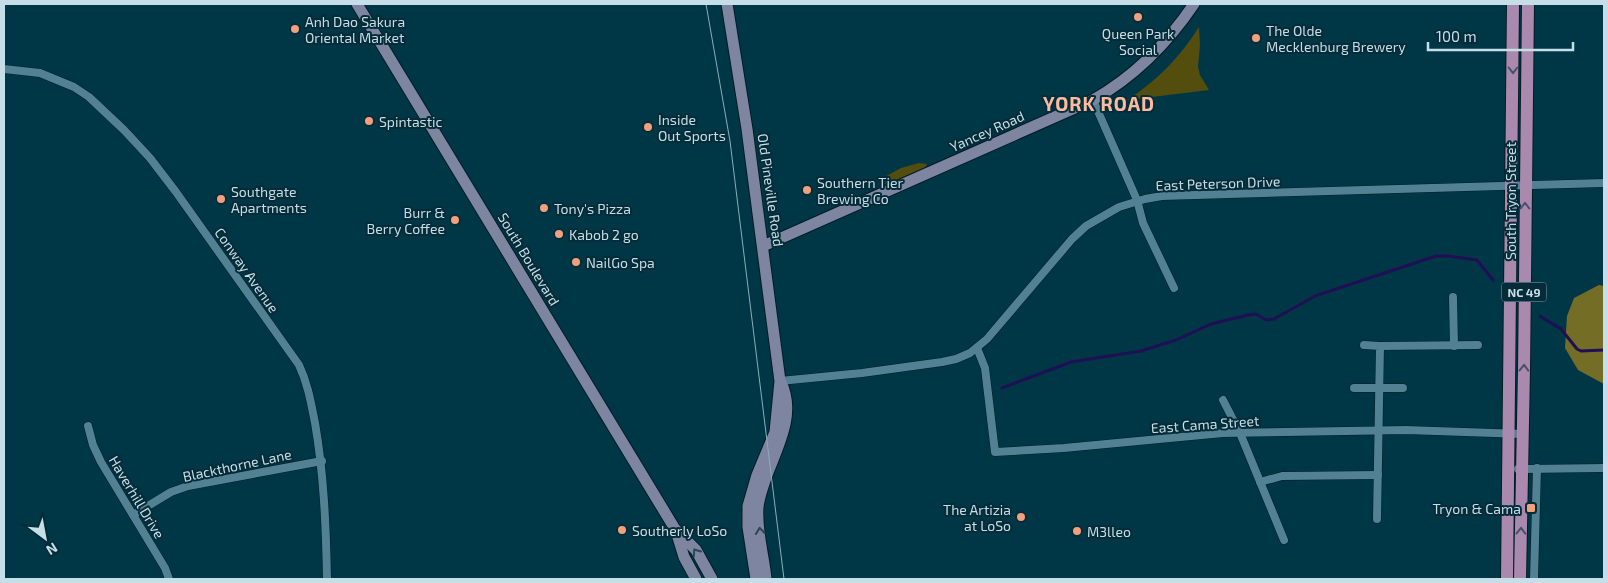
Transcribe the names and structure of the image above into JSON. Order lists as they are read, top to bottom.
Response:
{
  "streets": {
    "main road": ["South Tryon Street", "NC 49"],
    "street": [
      "Yancey Road",
      "East Peterson Drive",
      "Old Pineville Road",
      "South Boulevard",
      "Conway Avenue",
      "East Cama Street",
      "Blackthorne Lane",
      "Haverhill Drive"
    ]
  },
  "crossings": [
    ["Yancey Road", "Old Pineville Road"],
    ["East Peterson Drive", "Old Pineville Road"],
    ["East Peterson Drive", "South Tryon Street"],
    ["East Peterson Drive", "East Cama Street"],
    ["South Tryon Street", "East Cama Street"],
    ["Conway Avenue", "Blackthorne Lane"],
    ["Blackthorne Lane", "Haverhill Drive"]
  ],
  "districts": ["YORK ROAD"],
  "places": {
    "other": [
      "Queen Park Social",
      "Anh Dao Sakura Oriental Market",
      "The Olde Mecklenburg Brewery",
      "Spintastic",
      "Inside Out Sports",
      "Southern Tier Brewing Co",
      "Southgate Apartments",
      "Tony's Pizza",
      "Burr & Berry Coffee",
      "Kabob 2 go",
      "NailGo Spa",
      "The Artizia at LoSo",
      "Southerly LoSo",
      "M3lleo"
    ],
    "transit": ["Tryon & Cama"]
  },
  "scale_bar": "100 m",
  "north": "bottom right"
}
